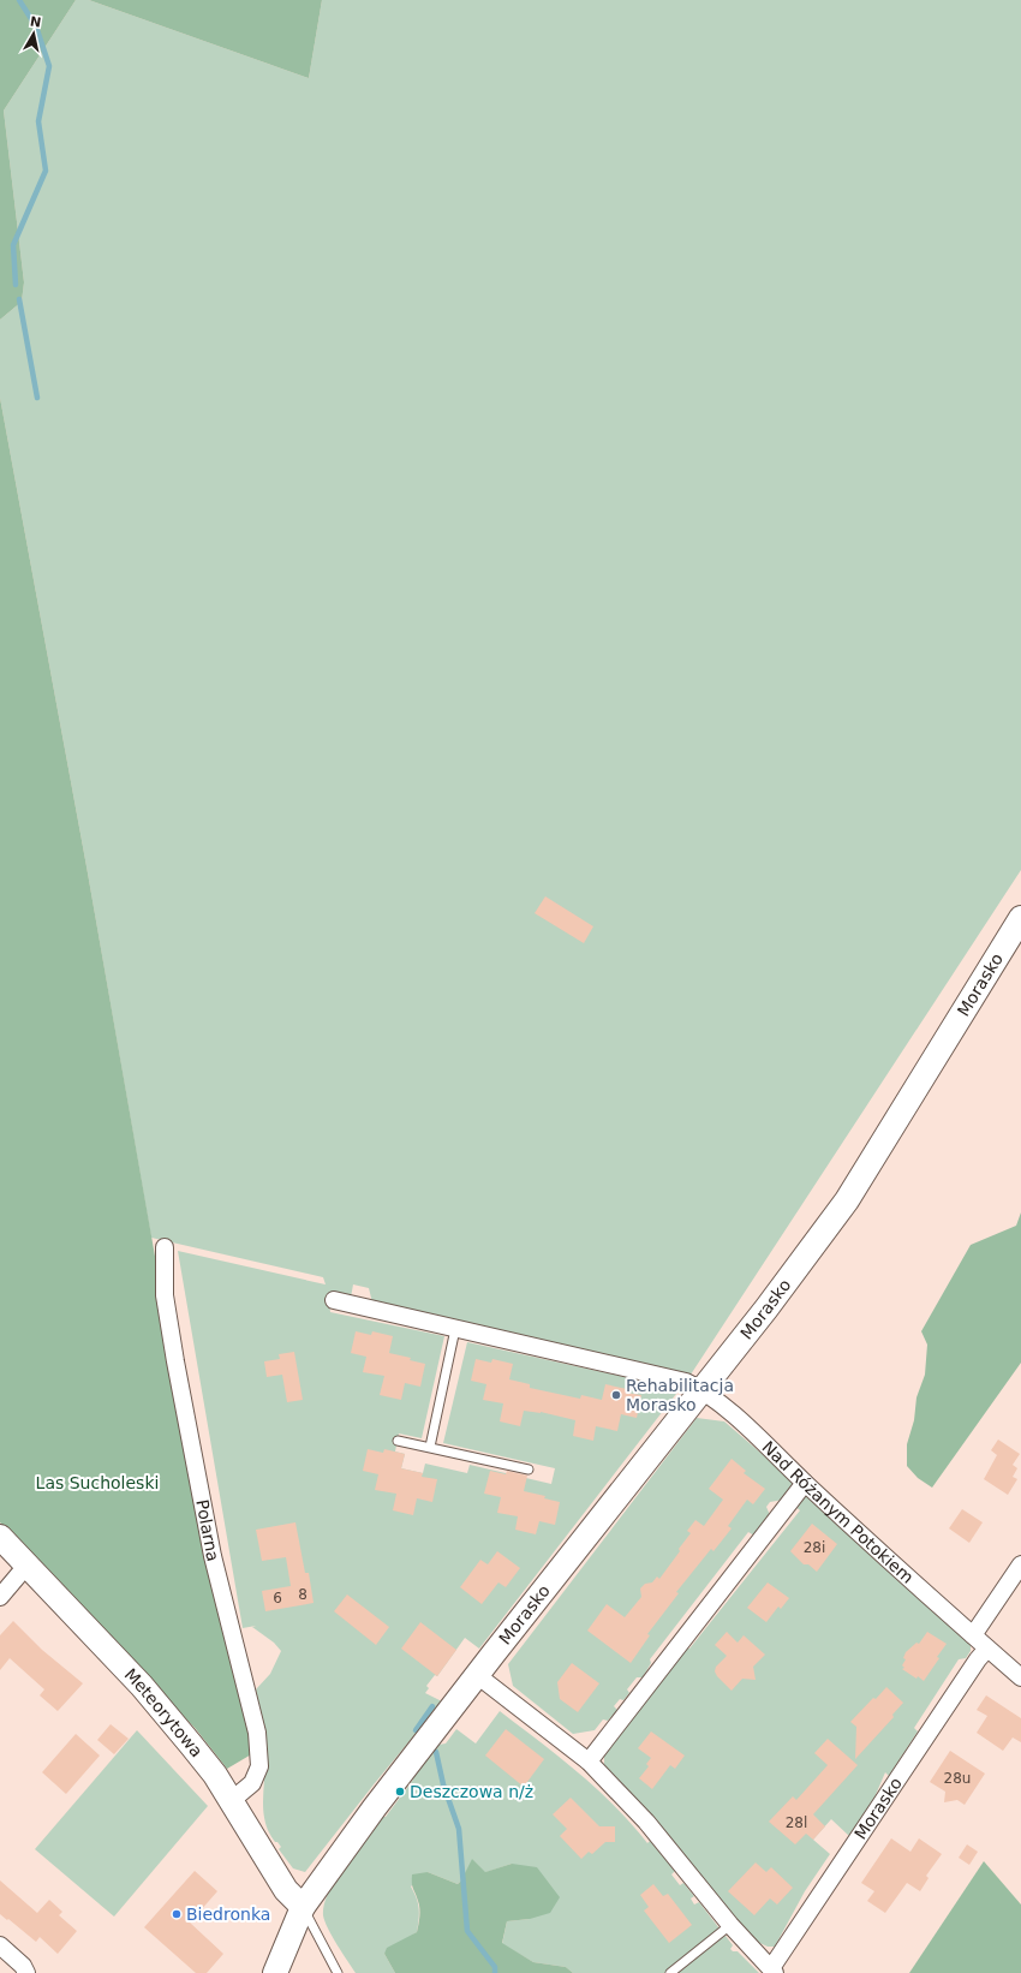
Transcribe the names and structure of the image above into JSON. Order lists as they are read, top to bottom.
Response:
{
  "streets": {
    "street": [
      "Morasko",
      "Nad Różanym Potokiem",
      "Polarna",
      "Meteorytowa"
    ]
  },
  "crossings": [
    ["Morasko", "Nad Różanym Potokiem"],
    ["Morasko", "Meteorytowa"],
    ["Polarna", "Meteorytowa"]
  ],
  "parks": ["Las Sucholeski"],
  "places": ["Rehabilitacja Morasko", "Deszczowa n/ż", "Biedronka"],
  "house_numbers": [
    "28i",
    "8",
    "6",
    "28u",
    "28l"
  ],
  "north": "top"
}
